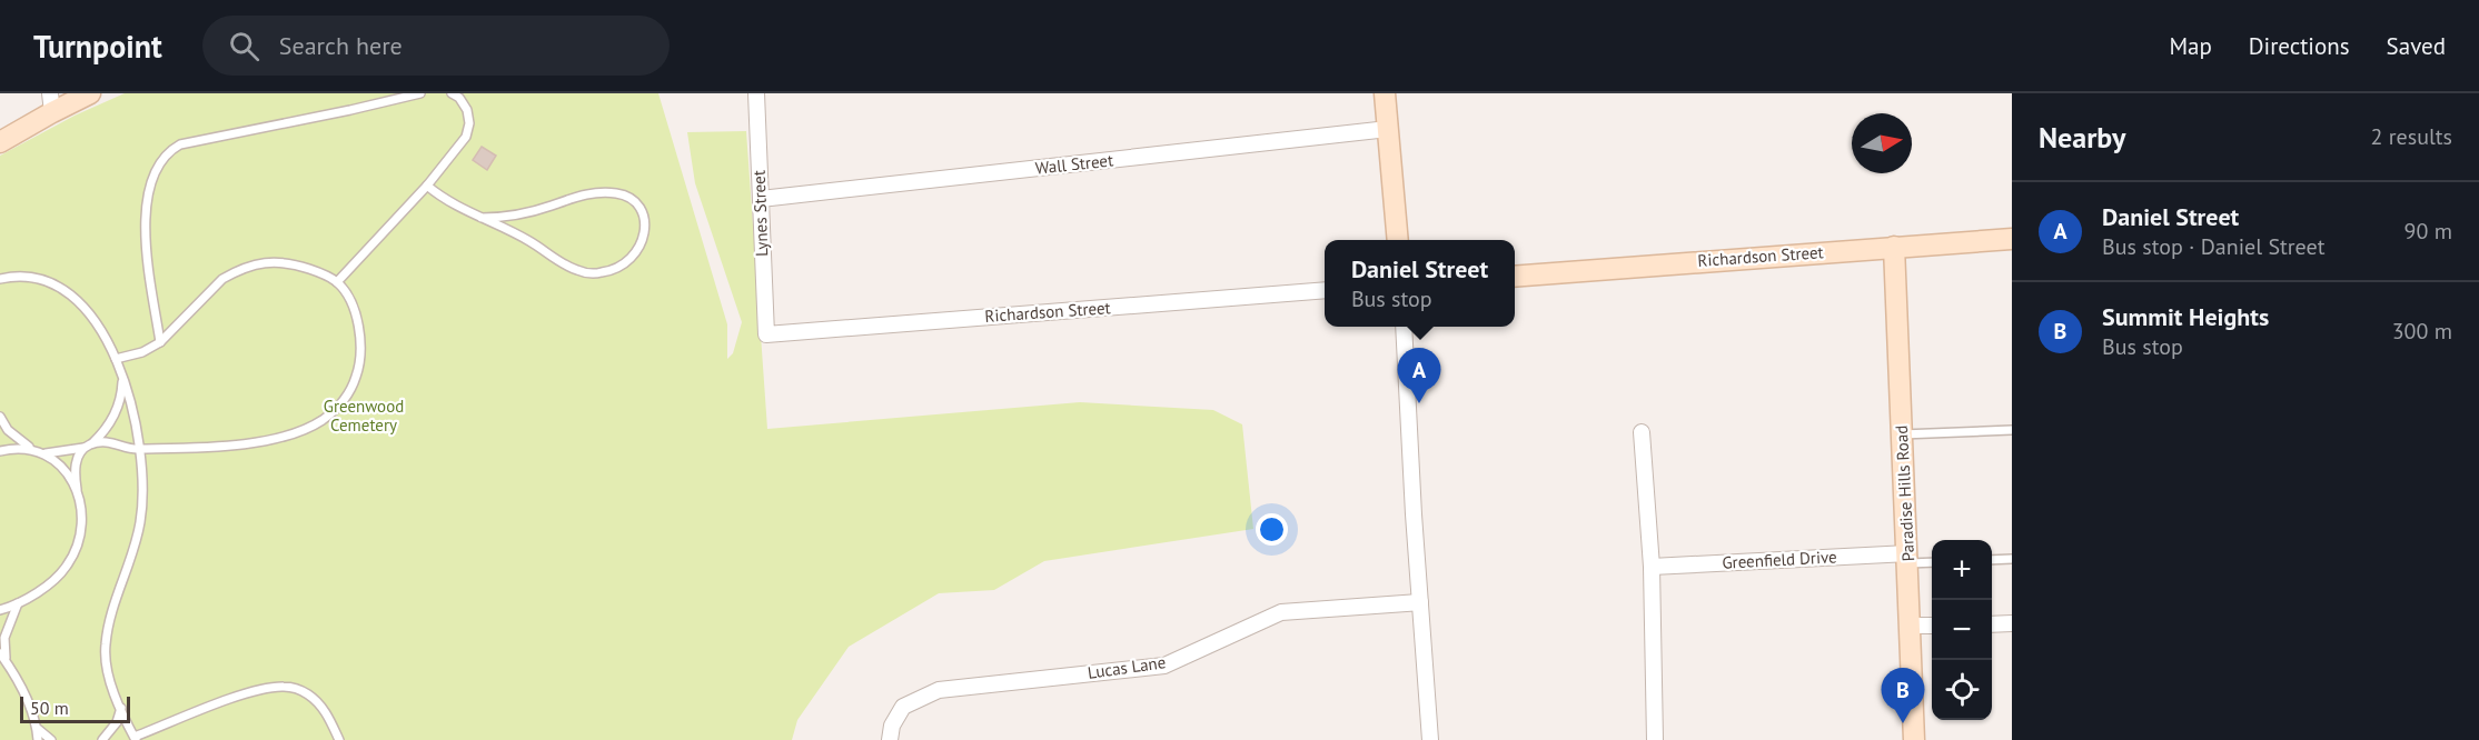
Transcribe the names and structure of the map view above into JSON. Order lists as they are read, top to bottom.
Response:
{
  "streets": {
    "street": [
      "Wall Street",
      "Lynes Street",
      "Richardson Street",
      "Paradise Hills Road",
      "Greenfield Drive",
      "Lucas Lane"
    ]
  },
  "crossings": [
    ["Wall Street", "Lynes Street"],
    ["Lynes Street", "Richardson Street"],
    ["Richardson Street", "Paradise Hills Road"],
    ["Paradise Hills Road", "Greenfield Drive"]
  ],
  "parks": ["Greenwood Cemetery"],
  "scale_bar": "50 m",
  "north": "right",
  "page": {
    "header": "Turnpoint",
    "search": "Search here",
    "nav": ["Map", "Directions", "Saved"],
    "heading": ["Nearby", "2 results"],
    "list": [
      {
        "mark": "A",
        "name": "Daniel Street",
        "note": "Bus stop · Daniel Street",
        "value": "90 m"
      },
      {
        "mark": "B",
        "name": "Summit Heights",
        "note": "Bus stop",
        "value": "300 m"
      }
    ],
    "popup": ["Daniel Street", "Bus stop"],
    "pins": ["A", "B"],
    "map_buttons": ["+", "−"],
    "scale": "50 m"
  }
}
